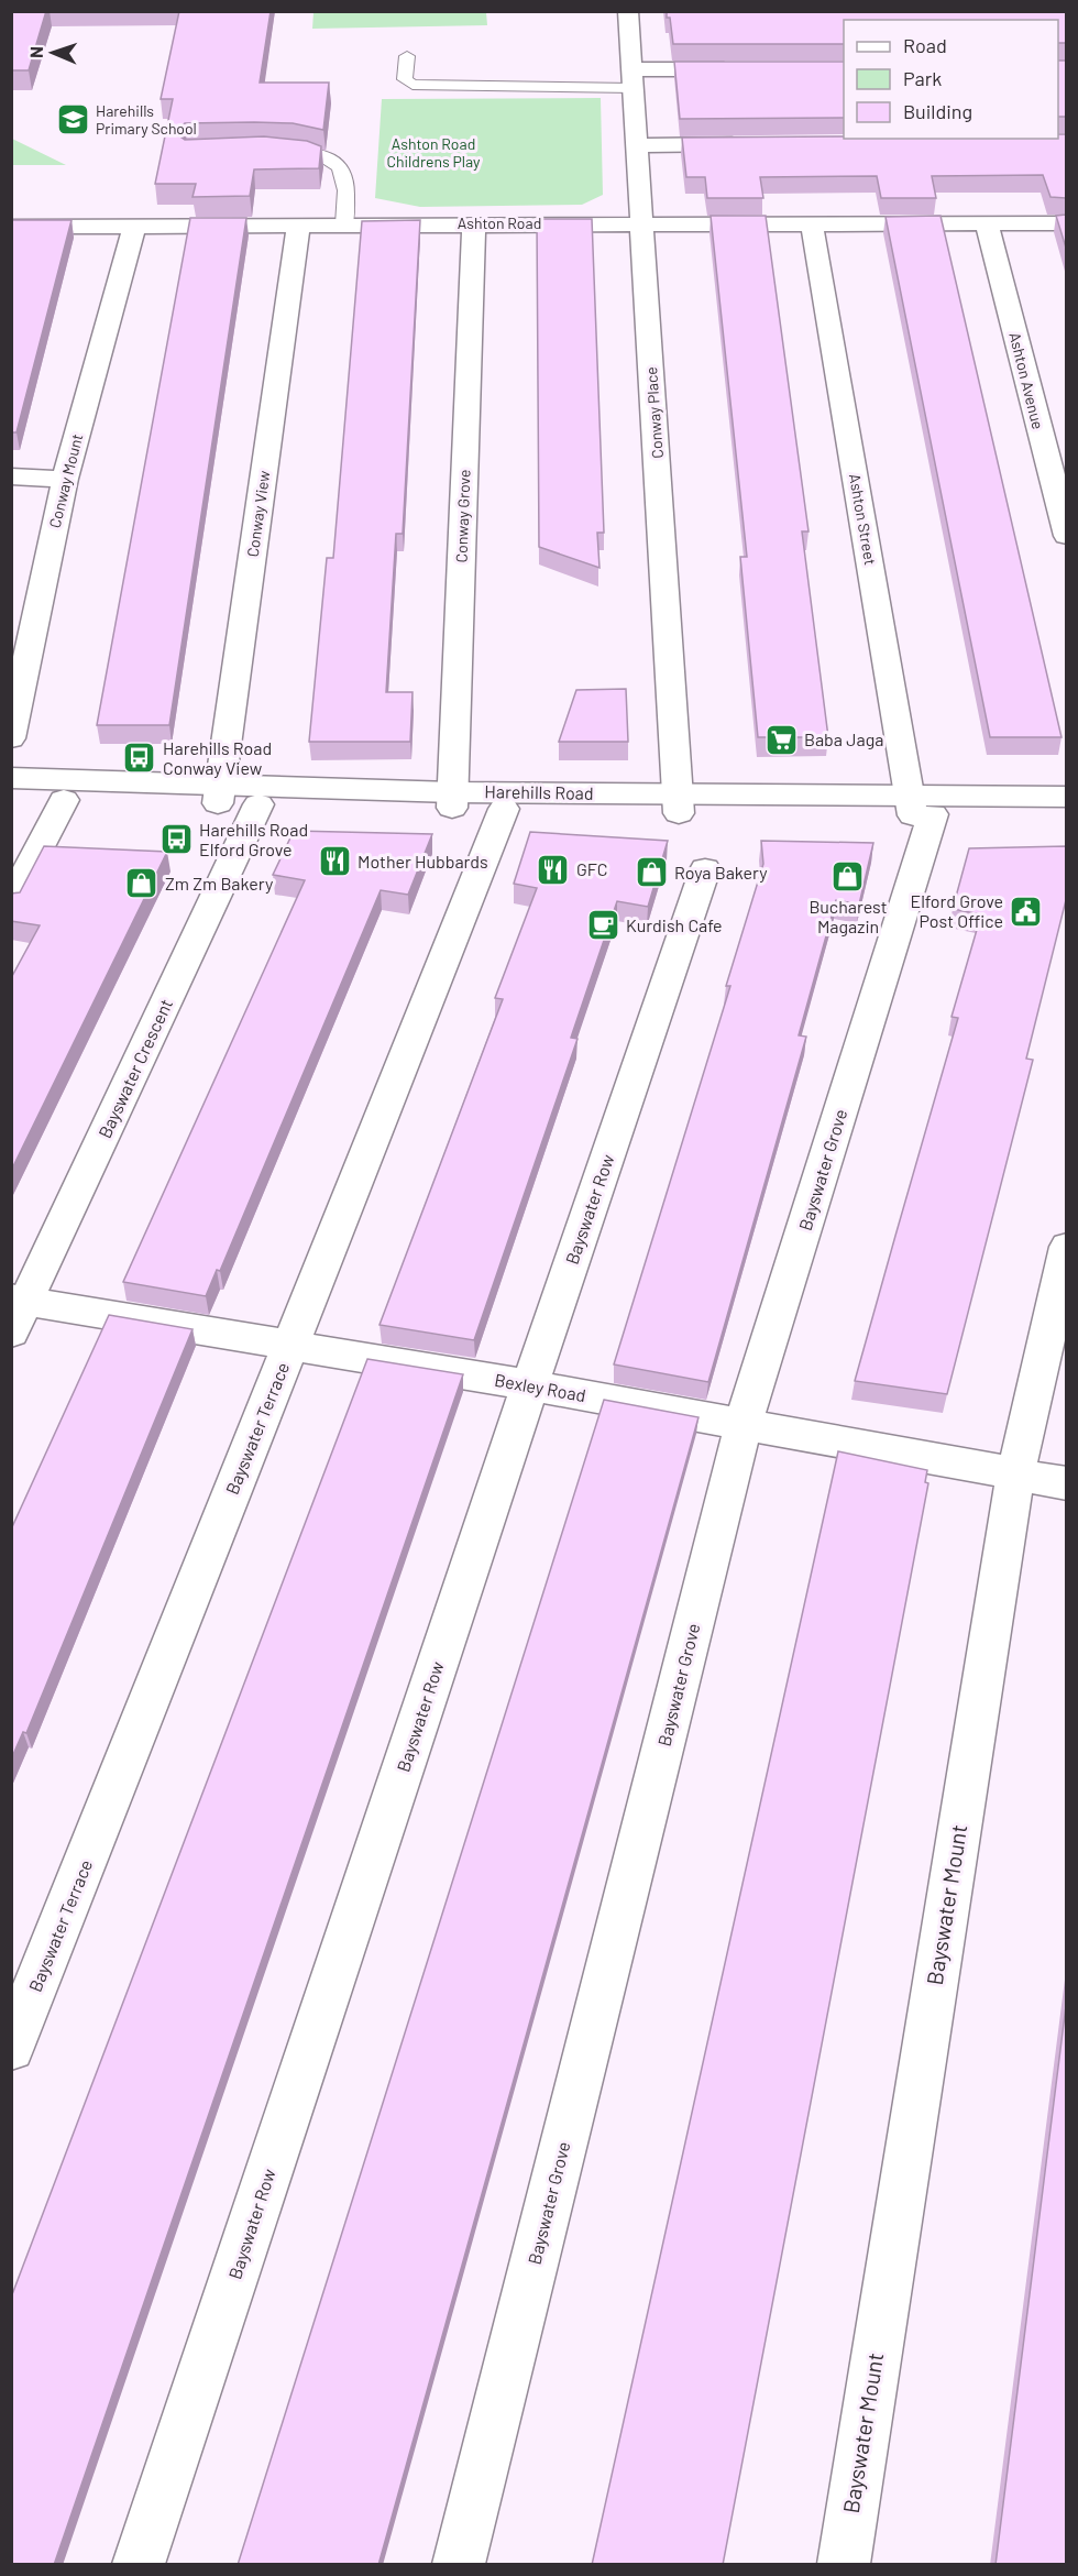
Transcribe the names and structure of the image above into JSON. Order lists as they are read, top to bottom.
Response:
{
  "streets": {
    "street": [
      "Ashton Road",
      "Ashton Avenue",
      "Conway Place",
      "Conway Mount",
      "Conway View",
      "Conway Grove",
      "Ashton Street",
      "Harehills Road",
      "Bayswater Crescent",
      "Bayswater Grove",
      "Bayswater Row",
      "Bexley Road",
      "Bayswater Terrace",
      "Bayswater Mount"
    ]
  },
  "crossings": [
    ["Ashton Road", "Ashton Avenue"],
    ["Ashton Road", "Conway Place"],
    ["Ashton Road", "Conway Mount"],
    ["Ashton Road", "Conway View"],
    ["Ashton Road", "Conway Grove"],
    ["Ashton Road", "Ashton Street"],
    ["Conway Place", "Harehills Road"],
    ["Conway View", "Harehills Road"],
    ["Conway Grove", "Harehills Road"],
    ["Ashton Street", "Harehills Road"],
    ["Ashton Street", "Bayswater Grove"],
    ["Harehills Road", "Bayswater Crescent"],
    ["Harehills Road", "Bayswater Grove"],
    ["Harehills Road", "Bayswater Terrace"],
    ["Bayswater Crescent", "Bexley Road"],
    ["Bayswater Grove", "Bexley Road"],
    ["Bayswater Row", "Bexley Road"],
    ["Bexley Road", "Bayswater Terrace"],
    ["Bexley Road", "Bayswater Mount"]
  ],
  "parks": ["Ashton Road Childrens Play"],
  "places": {
    "school or university": ["Harehills Primary School"],
    "supermarket": ["Baba Jaga"],
    "bus stop": ["Harehills Road Conway View", "Harehills Road Elford Grove"],
    "restaurant": ["Mother Hubbards", "GFC"],
    "shop": ["Roya Bakery", "Bucharest Magazin", "Zm Zm Bakery"],
    "public building": ["Elford Grove Post Office"],
    "cafe": ["Kurdish Cafe"]
  },
  "legend": ["Road", "Park", "Building"],
  "north": "left"
}
